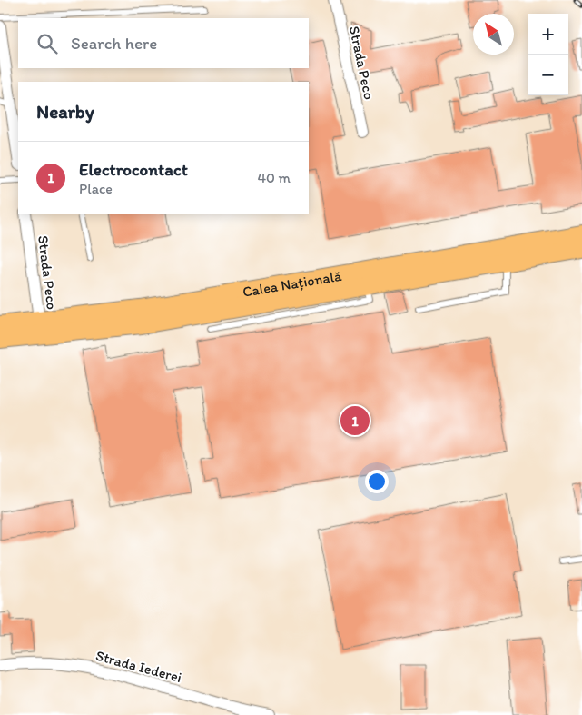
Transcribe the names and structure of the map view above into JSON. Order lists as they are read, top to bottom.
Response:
{
  "streets": {
    "main road": ["Calea Națională"],
    "street": ["Strada Peco", "Strada Iederei"]
  },
  "crossings": [
    ["Strada Peco", "Calea Națională"]
  ],
  "north": "top left",
  "page": {
    "map_buttons": ["+", "−"],
    "search": "Search here",
    "heading": "Nearby",
    "list": [
      {
        "mark": "1",
        "name": "Electrocontact",
        "note": "Place",
        "value": "40 m"
      }
    ],
    "pins": "1"
  }
}
